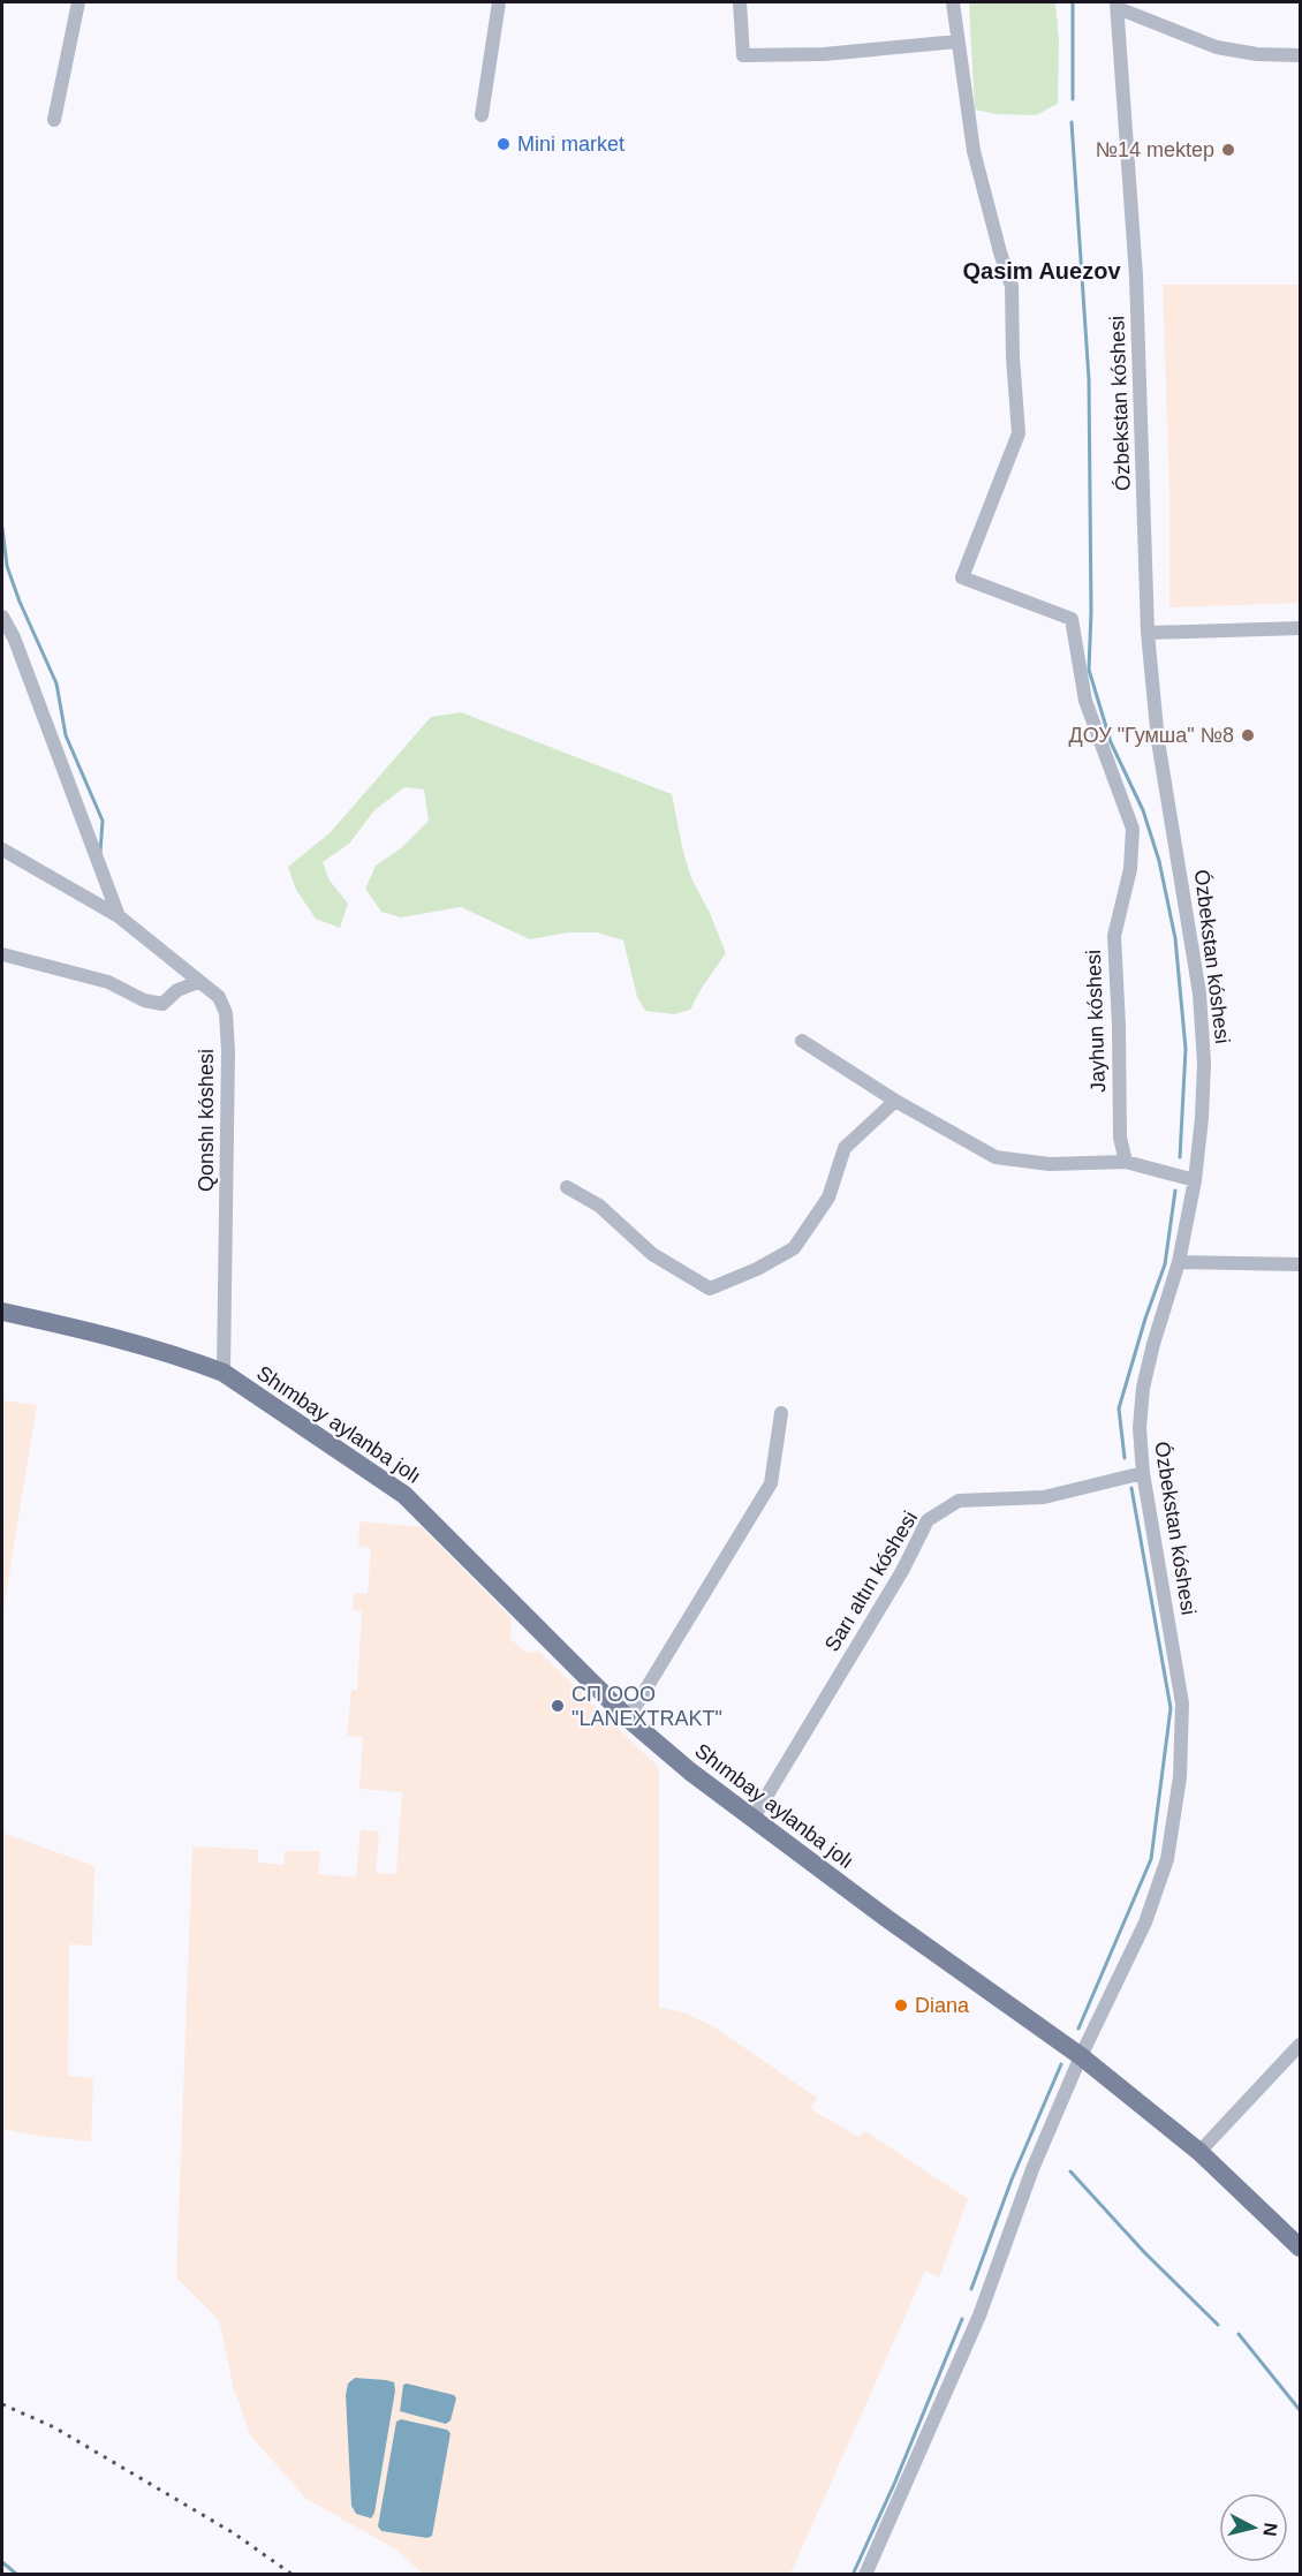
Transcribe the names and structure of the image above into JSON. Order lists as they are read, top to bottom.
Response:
{
  "streets": {
    "main road": ["Shımbay aylanba jolı"],
    "street": [
      "Ózbekstan kóshesi",
      "Jayhun kóshesi",
      "Qonshı kóshesi",
      "Sarı altın kóshesi"
    ]
  },
  "crossings": [
    ["Ózbekstan kóshesi", "Shımbay aylanba jolı"],
    ["Ózbekstan kóshesi", "Sarı altın kóshesi"],
    ["Qonshı kóshesi", "Shımbay aylanba jolı"],
    ["Shımbay aylanba jolı", "Sarı altın kóshesi"]
  ],
  "districts": ["Qasim Auezov"],
  "places": [
    "Mini market",
    "№14 mektep",
    "ДОУ \"Гумша\" №8",
    "СП ООО \"LANEXTRAKT\"",
    "Diana"
  ],
  "north": "right"
}
